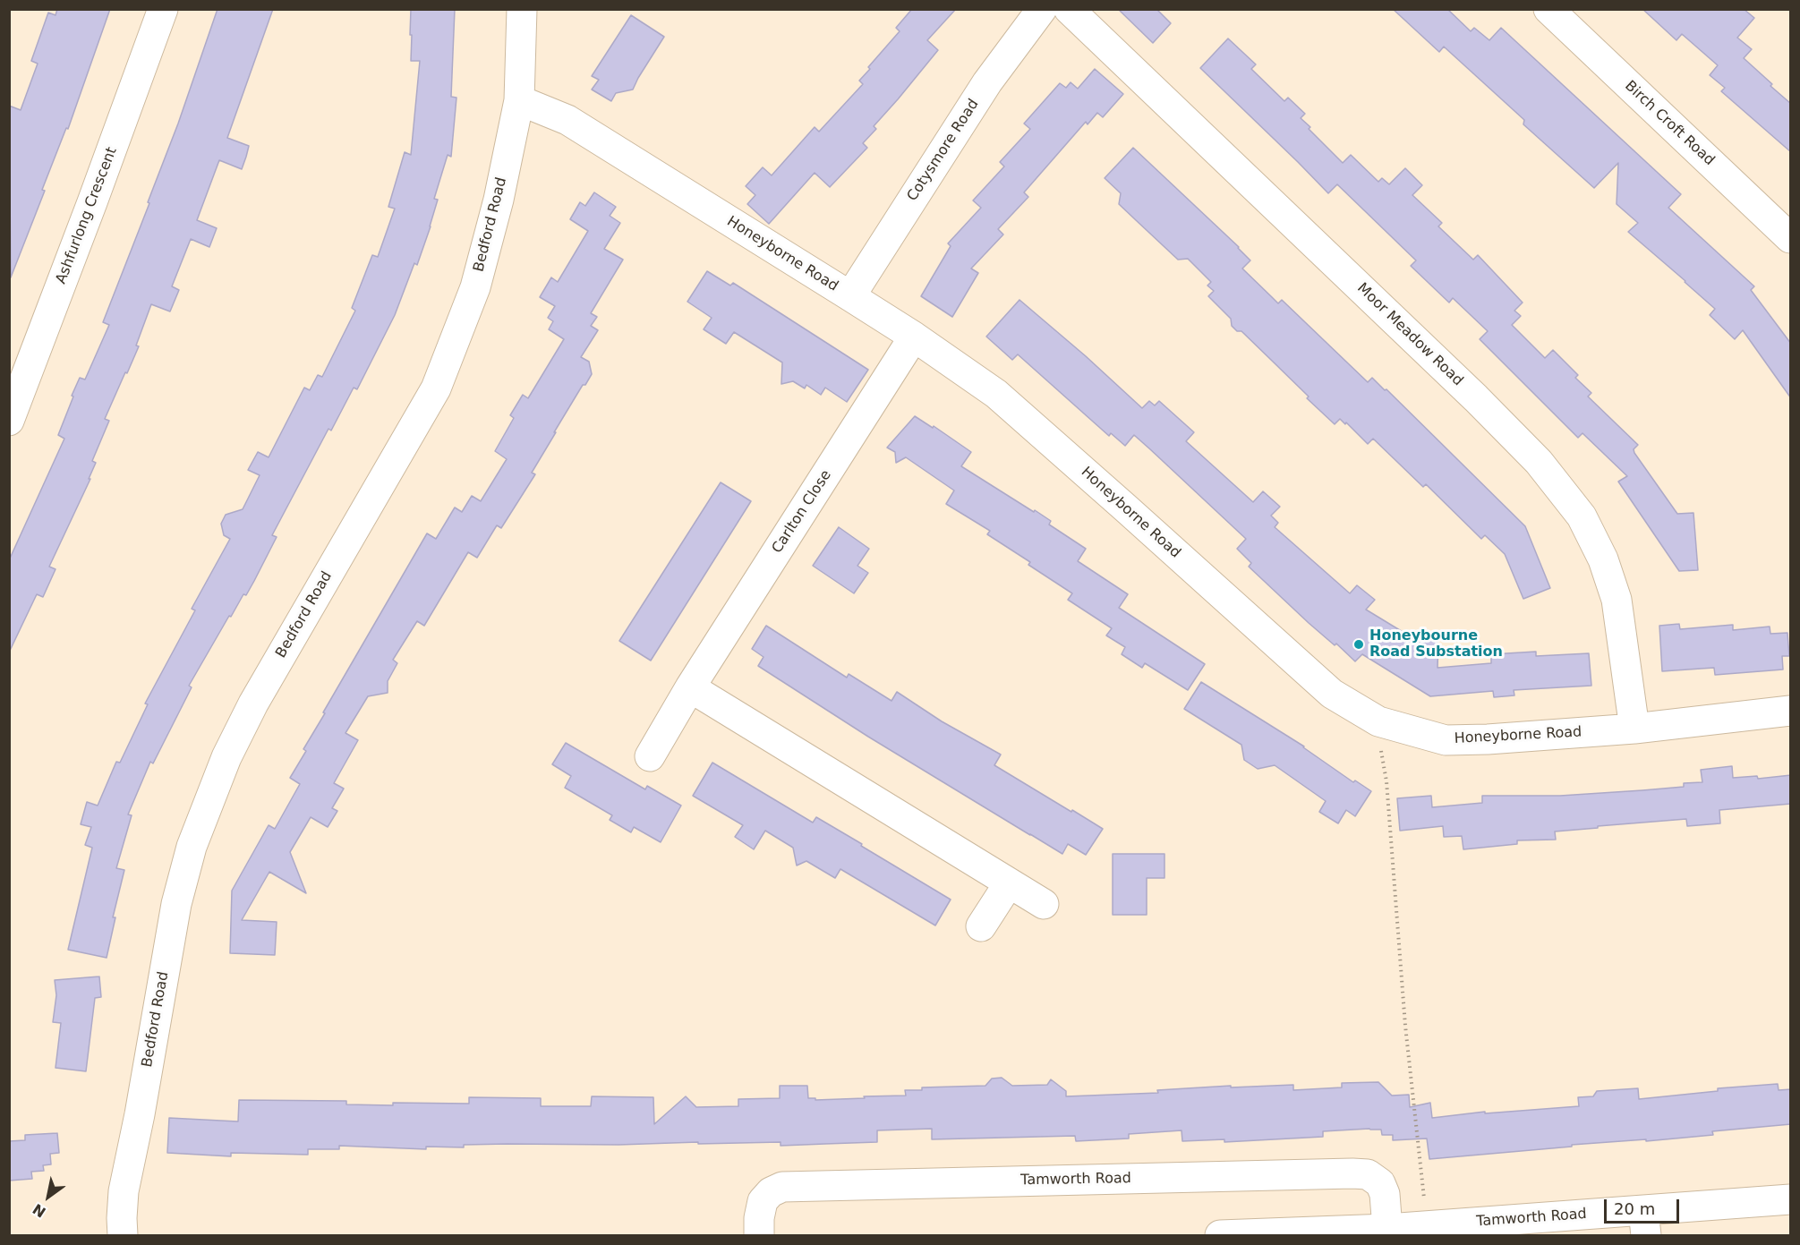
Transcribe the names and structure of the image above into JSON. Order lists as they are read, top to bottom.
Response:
{
  "streets": {
    "street": [
      "Birch Croft Road",
      "Cotysmore Road",
      "Ashfurlong Crescent",
      "Bedford Road",
      "Honeyborne Road",
      "Moor Meadow Road",
      "Carlton Close",
      "Tamworth Road"
    ]
  },
  "crossings": [
    ["Cotysmore Road", "Honeyborne Road"],
    ["Bedford Road", "Honeyborne Road"],
    ["Honeyborne Road", "Moor Meadow Road"],
    ["Honeyborne Road", "Carlton Close"]
  ],
  "places": ["Honeybourne Road Substation"],
  "scale_bar": "20 m",
  "north": "bottom left"
}
